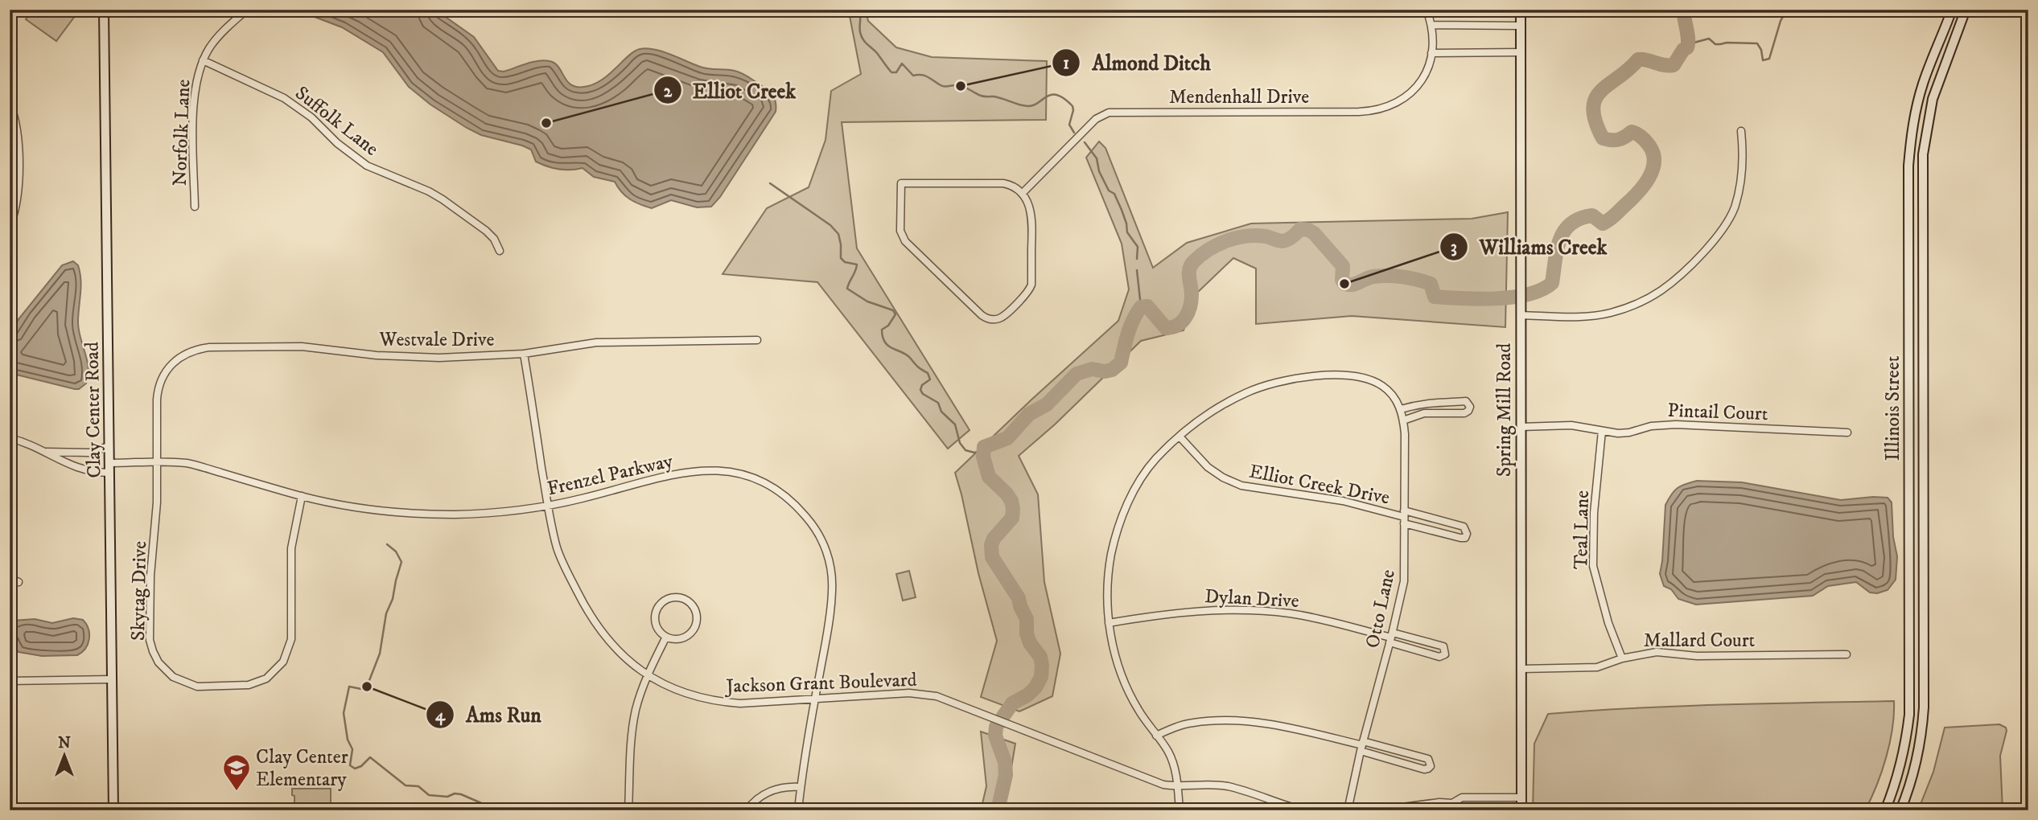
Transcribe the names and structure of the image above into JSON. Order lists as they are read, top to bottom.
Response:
{
  "streets": {
    "street": [
      "Mendenhall Drive",
      "Suffolk Lane",
      "Norfolk Lane",
      "Westvale Drive",
      "Illinois Street",
      "Clay Center Road",
      "Spring Mill Road",
      "Pintail Court",
      "Frenzel Parkway",
      "Elliot Creek Drive",
      "Teal Lane",
      "Skytag Drive",
      "Dylan Drive",
      "Otto Lane",
      "Mallard Court",
      "Jackson Grant Boulevard"
    ]
  },
  "crossings": [
    ["Suffolk Lane", "Norfolk Lane"],
    ["Westvale Drive", "Skytag Drive"],
    ["Westvale Drive", "Jackson Grant Boulevard"],
    ["Clay Center Road", "Frenzel Parkway"],
    ["Spring Mill Road", "Pintail Court"],
    ["Spring Mill Road", "Mallard Court"],
    ["Pintail Court", "Teal Lane"],
    ["Frenzel Parkway", "Skytag Drive"],
    ["Frenzel Parkway", "Jackson Grant Boulevard"],
    ["Elliot Creek Drive", "Otto Lane"],
    ["Teal Lane", "Mallard Court"],
    ["Dylan Drive", "Otto Lane"]
  ],
  "places": {
    "other": [
      "Almond Ditch",
      "Elliot Creek",
      "Williams Creek",
      "Ams Run"
    ],
    "school or university": ["Clay Center Elementary"]
  },
  "north": "top"
}
